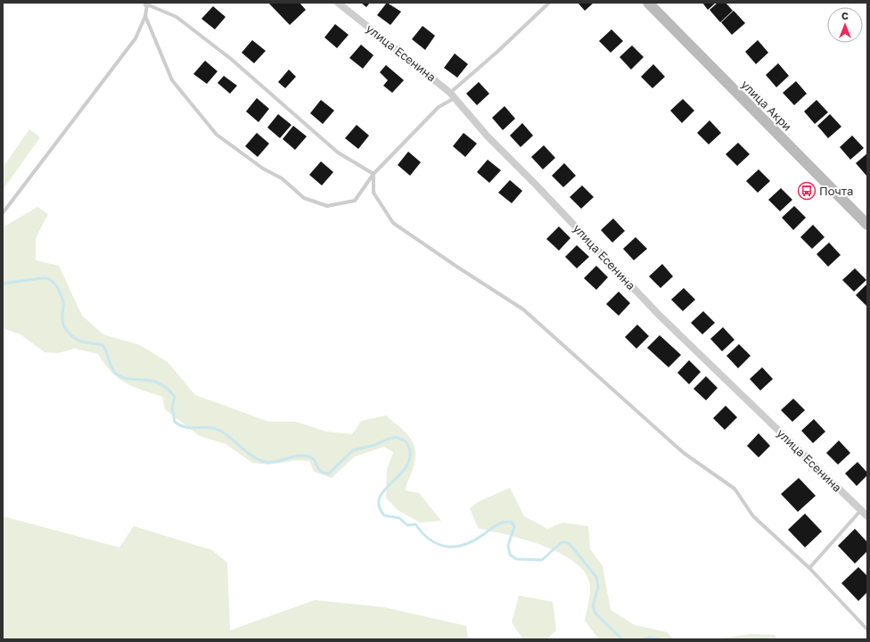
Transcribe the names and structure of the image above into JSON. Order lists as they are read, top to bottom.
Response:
{
  "streets": {
    "main road": ["улица Акри"],
    "street": ["улица Есенина"]
  },
  "places": {
    "bus stop": ["Почта"]
  },
  "north": "top"
}
